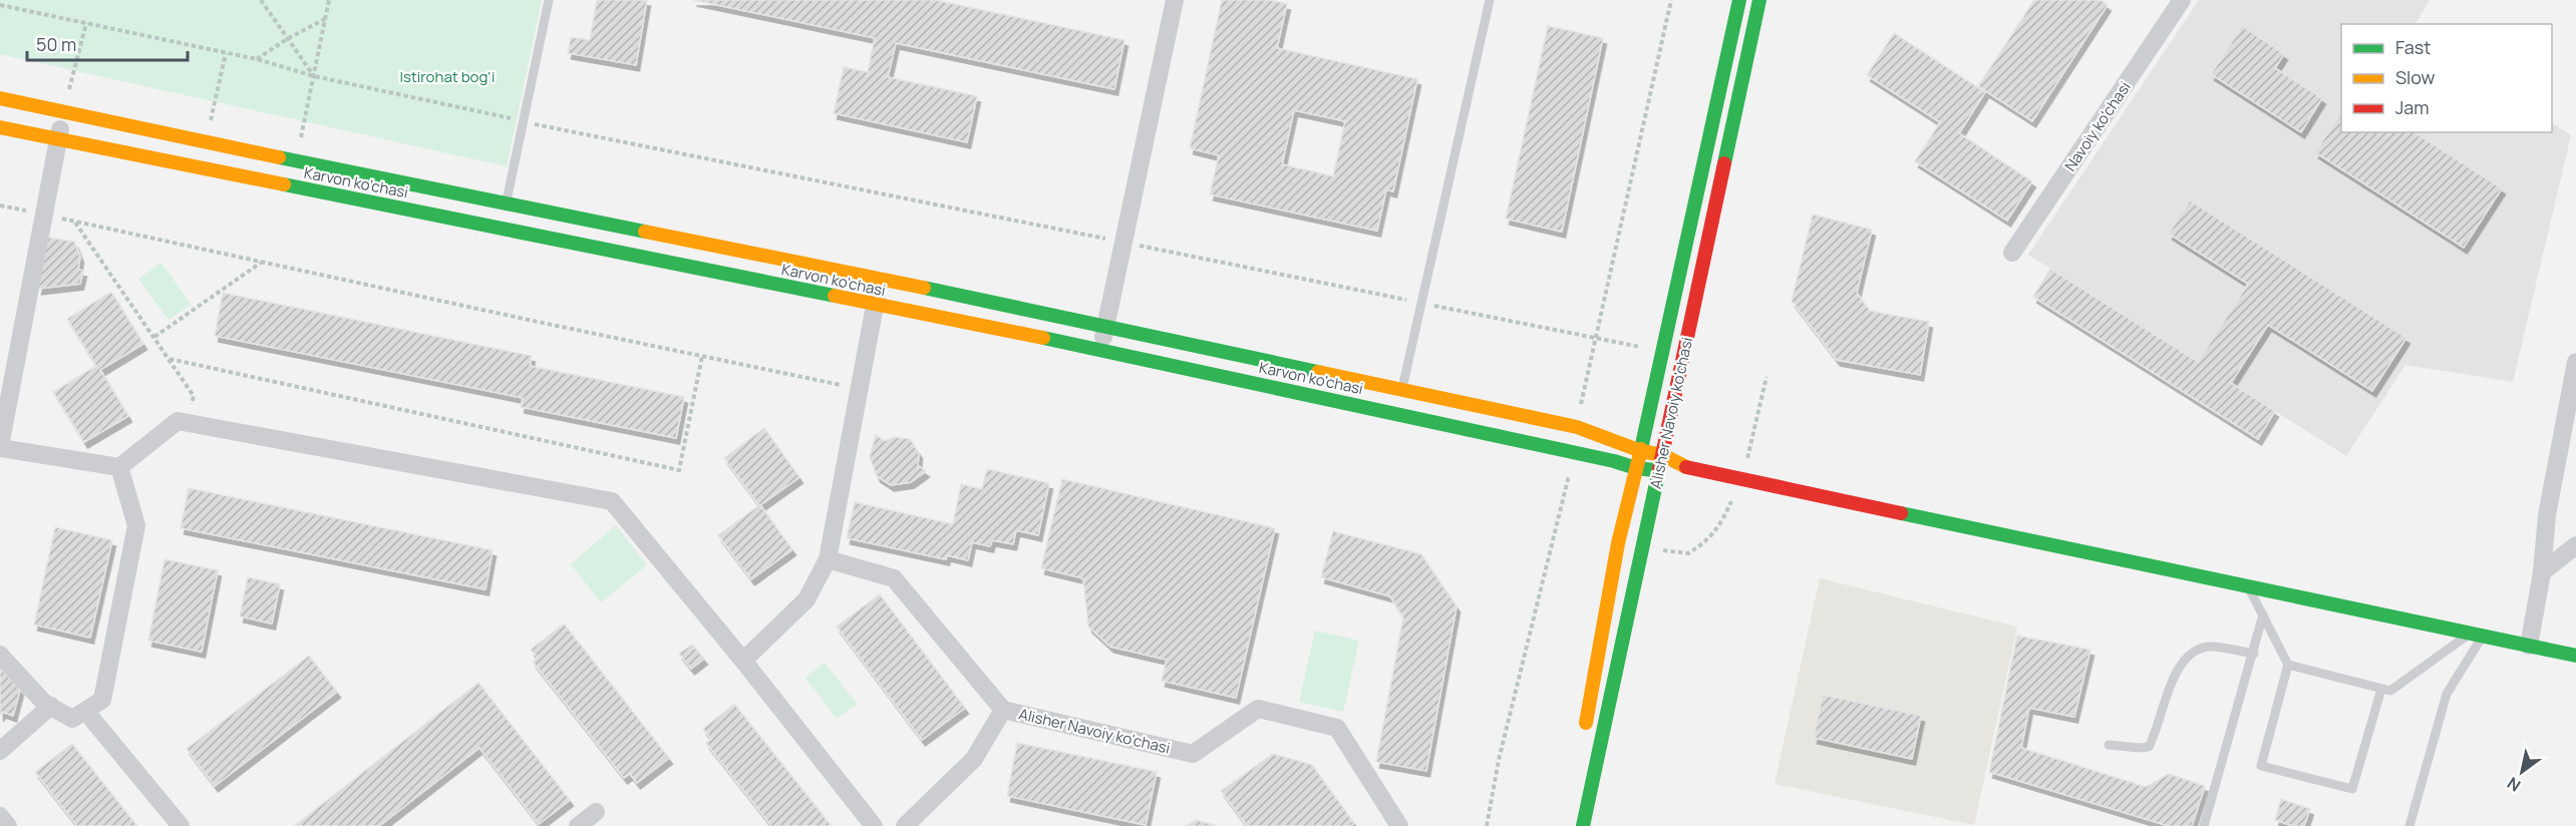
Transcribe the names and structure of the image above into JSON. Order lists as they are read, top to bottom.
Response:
{
  "streets": {
    "main road": ["Karvon ko'chasi", "Alisher Navoiy ko'chasi"],
    "street": ["Navoiy ko'chasi"]
  },
  "crossings": [
    ["Karvon ko'chasi", "Alisher Navoiy ko'chasi"]
  ],
  "parks": ["Istirohat bog'i"],
  "legend": ["Fast", "Slow", "Jam"],
  "scale_bar": "50 m",
  "north": "bottom left"
}
